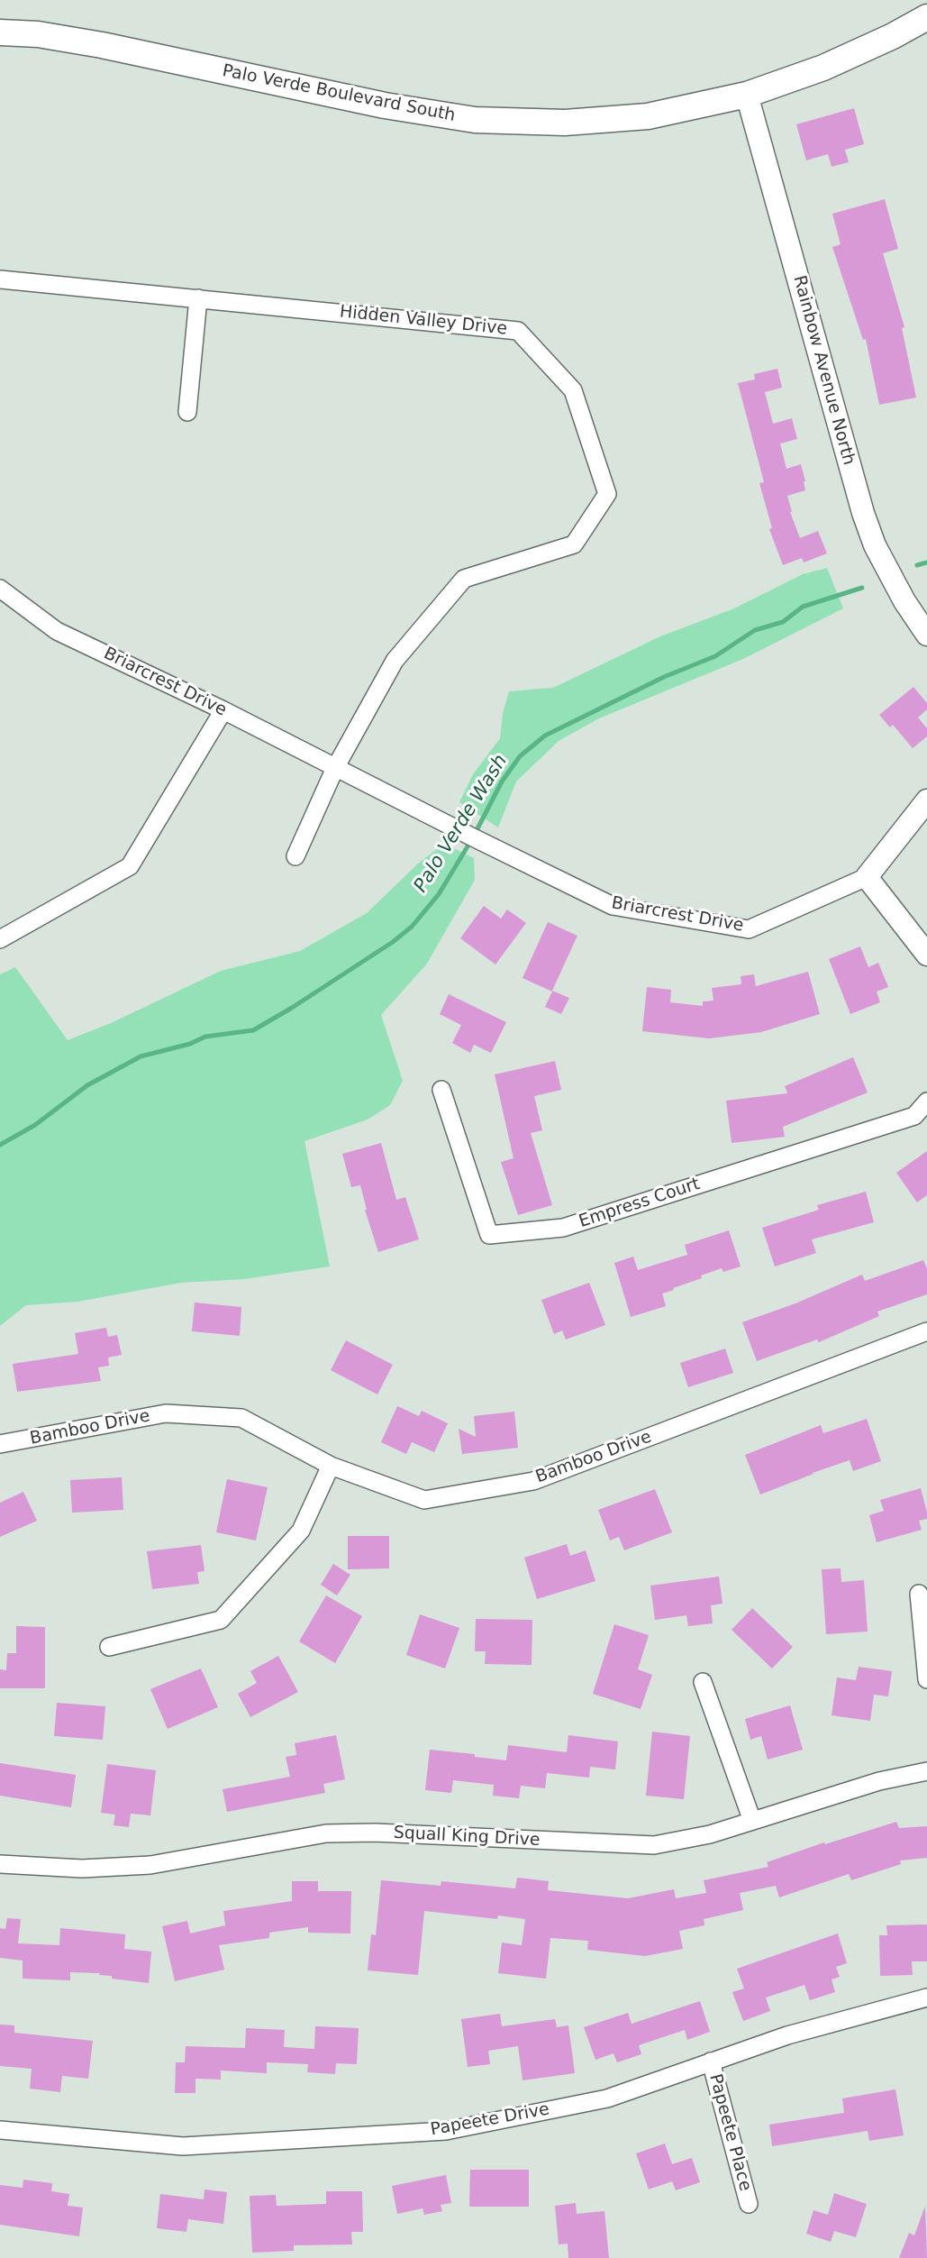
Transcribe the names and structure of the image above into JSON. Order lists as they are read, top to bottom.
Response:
{
  "streets": {
    "main road": ["Palo Verde Boulevard South"],
    "street": [
      "Hidden Valley Drive",
      "Rainbow Avenue North",
      "Briarcrest Drive",
      "Empress Court",
      "Bamboo Drive",
      "Squall King Drive",
      "Papeete Drive",
      "Papeete Place"
    ]
  },
  "crossings": [
    ["Palo Verde Boulevard South", "Rainbow Avenue North"],
    ["Hidden Valley Drive", "Briarcrest Drive"],
    ["Papeete Drive", "Papeete Place"]
  ],
  "water": ["Palo Verde Wash"]
}
